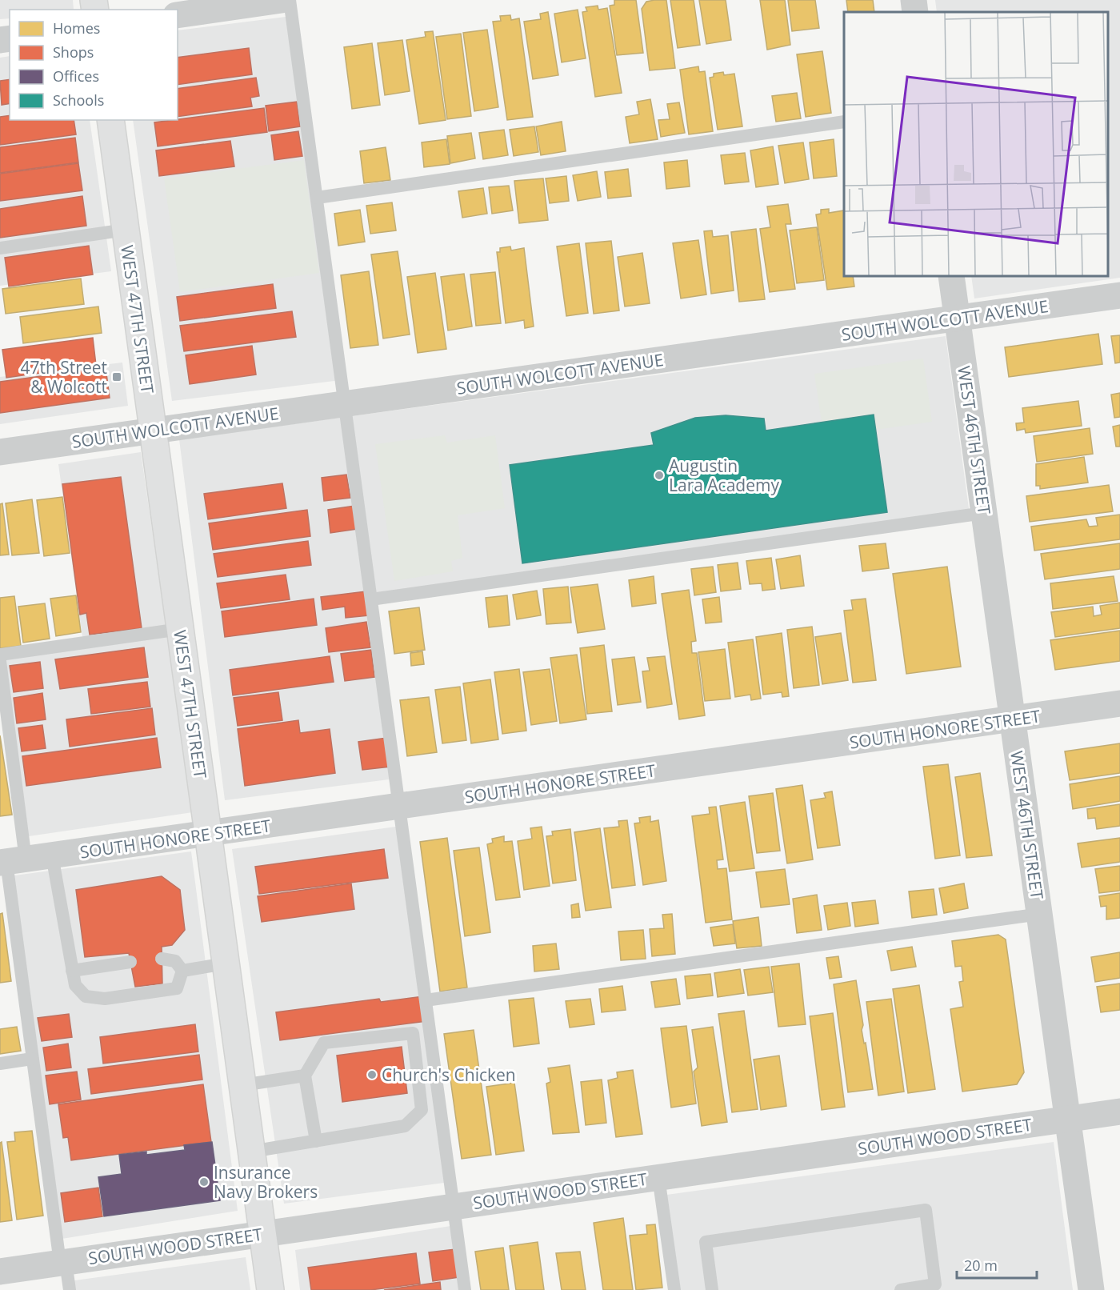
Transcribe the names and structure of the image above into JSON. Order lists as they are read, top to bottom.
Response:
{
  "streets": {
    "main road": ["WEST 47TH STREET"],
    "street": [
      "SOUTH WOLCOTT AVENUE",
      "WEST 46TH STREET",
      "SOUTH HONORE STREET",
      "SOUTH WOOD STREET"
    ]
  },
  "crossings": [
    ["WEST 47TH STREET", "SOUTH WOLCOTT AVENUE"],
    ["WEST 47TH STREET", "SOUTH HONORE STREET"],
    ["WEST 47TH STREET", "SOUTH WOOD STREET"],
    ["SOUTH WOLCOTT AVENUE", "WEST 46TH STREET"],
    ["WEST 46TH STREET", "SOUTH HONORE STREET"],
    ["WEST 46TH STREET", "SOUTH WOOD STREET"]
  ],
  "places": {
    "transit": ["47th Street & Wolcott"],
    "other": ["Augustin Lara Academy", "Church's Chicken", "Insurance Navy Brokers"]
  },
  "legend": [
    "Homes",
    "Shops",
    "Offices",
    "Schools"
  ],
  "scale_bar": "20 m"
}
